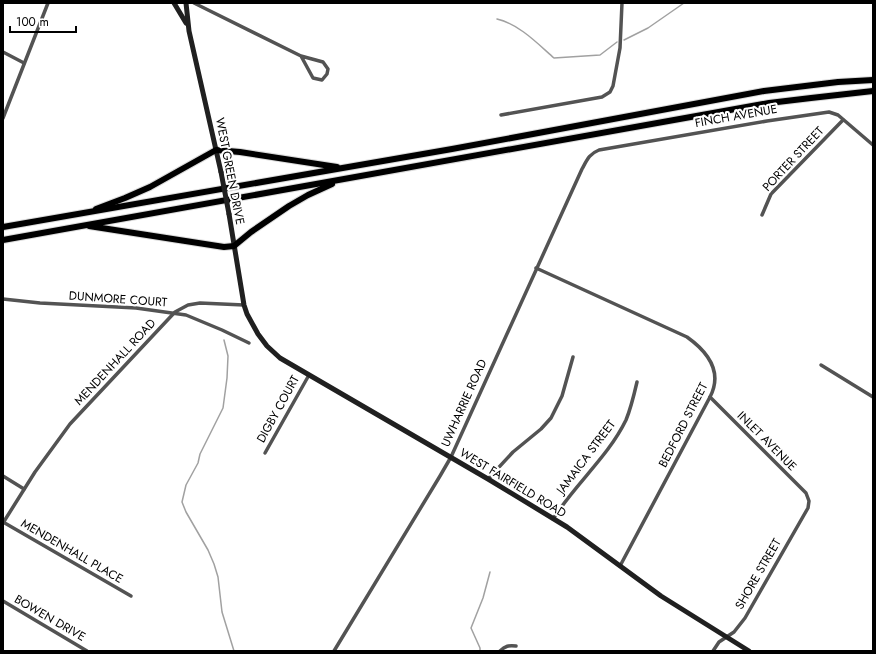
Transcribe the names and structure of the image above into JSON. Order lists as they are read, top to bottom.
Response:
{
  "streets": {
    "main road": ["WEST GREEN DRIVE", "WEST FAIRFIELD ROAD"],
    "street": [
      "FINCH AVENUE",
      "PORTER STREET",
      "DUNMORE COURT",
      "MENDENHALL ROAD",
      "UWHARRIE ROAD",
      "DIGBY COURT",
      "BEDFORD STREET",
      "INLET AVENUE",
      "JAMAICA STREET",
      "MENDENHALL PLACE",
      "SHORE STREET",
      "BOWEN DRIVE"
    ]
  },
  "crossings": [
    ["FINCH AVENUE", "PORTER STREET"],
    ["FINCH AVENUE", "UWHARRIE ROAD"],
    ["WEST GREEN DRIVE", "MENDENHALL ROAD"],
    ["WEST GREEN DRIVE", "WEST FAIRFIELD ROAD"],
    ["DUNMORE COURT", "MENDENHALL ROAD"],
    ["MENDENHALL ROAD", "MENDENHALL PLACE"],
    ["UWHARRIE ROAD", "BEDFORD STREET"],
    ["UWHARRIE ROAD", "WEST FAIRFIELD ROAD"],
    ["DIGBY COURT", "WEST FAIRFIELD ROAD"],
    ["BEDFORD STREET", "INLET AVENUE"],
    ["BEDFORD STREET", "WEST FAIRFIELD ROAD"],
    ["INLET AVENUE", "SHORE STREET"],
    ["JAMAICA STREET", "WEST FAIRFIELD ROAD"],
    ["WEST FAIRFIELD ROAD", "SHORE STREET"]
  ],
  "scale_bar": "100 m"
}
